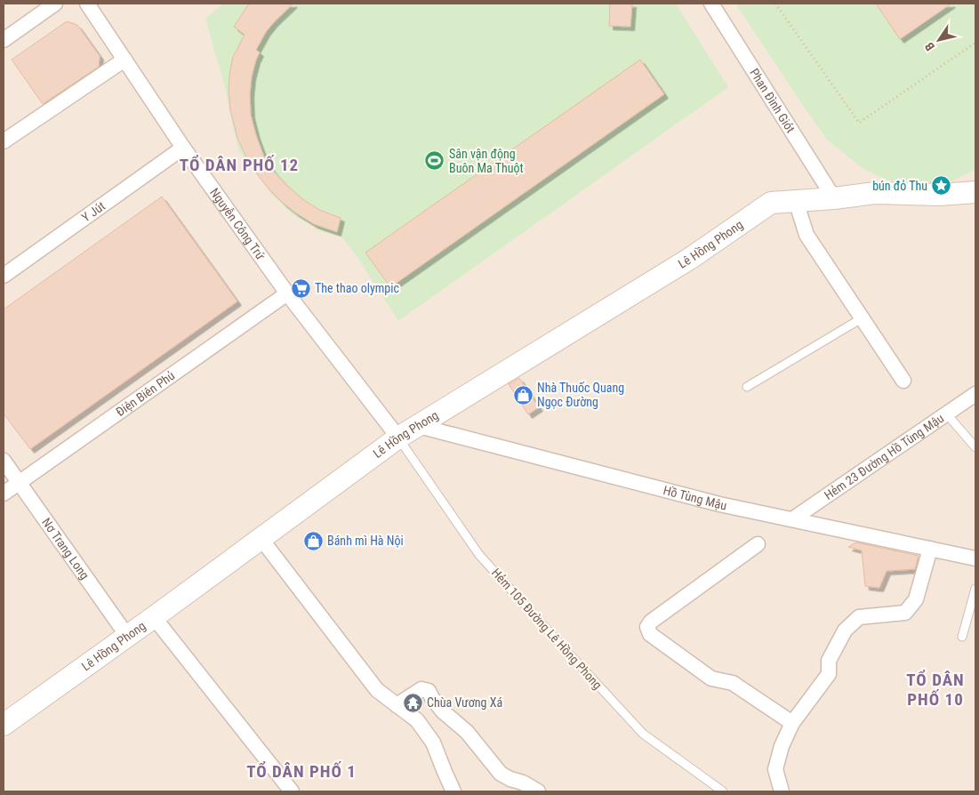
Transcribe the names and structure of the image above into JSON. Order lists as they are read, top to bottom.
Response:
{
  "streets": {
    "street": [
      "Phan Đình Giót",
      "Y Jút",
      "Nguyễn Công Trứ",
      "Lê Hồng Phong",
      "Điện Biên Phủ",
      "Hẻm 23 Đường Hồ Tùng Mậu",
      "Hồ Tùng Mậu",
      "Nơ Trang Long"
    ],
    "lane": ["Hẻm 105 Đường Lê Hồng Phong"]
  },
  "crossings": [
    ["Phan Đình Giót", "Lê Hồng Phong"],
    ["Y Jút", "Nguyễn Công Trứ"],
    ["Nguyễn Công Trứ", "Lê Hồng Phong"],
    ["Nguyễn Công Trứ", "Điện Biên Phủ"],
    ["Nguyễn Công Trứ", "Hẻm 105 Đường Lê Hồng Phong"],
    ["Lê Hồng Phong", "Hồ Tùng Mậu"],
    ["Lê Hồng Phong", "Nơ Trang Long"],
    ["Lê Hồng Phong", "Hẻm 105 Đường Lê Hồng Phong"],
    ["Điện Biên Phủ", "Nơ Trang Long"],
    ["Hẻm 23 Đường Hồ Tùng Mậu", "Hồ Tùng Mậu"]
  ],
  "districts": ["TỔ DÂN PHỐ 12", "TỔ DÂN PHỐ 10", "TỔ DÂN PHỐ 1"],
  "places": {
    "sports": ["Sân vận động Buôn Ma Thuột"],
    "place": ["bún đỏ Thu"],
    "supermarket": ["The thao olympic"],
    "shop": ["Nhà Thuốc Quang Ngọc Đường", "Bánh mì Hà Nội"],
    "temple": ["Chùa Vương Xá"]
  },
  "north": "bottom left"
}
